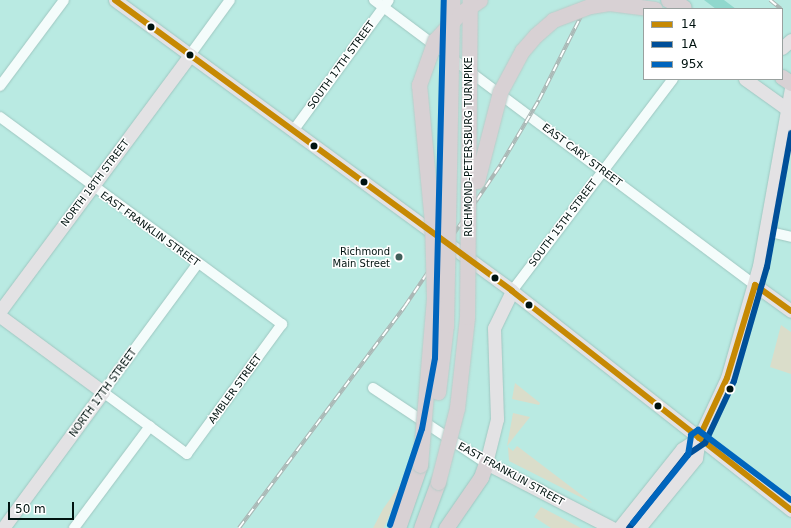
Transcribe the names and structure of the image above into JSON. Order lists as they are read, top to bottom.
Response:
{
  "streets": {
    "highway": ["RICHMOND-PETERSBURG TURNPIKE"],
    "main road": [
      "EAST CARY STREET",
      "NORTH 18TH STREET",
      "EAST FRANKLIN STREET",
      "NORTH 17TH STREET"
    ],
    "street": ["SOUTH 17TH STREET", "SOUTH 15TH STREET", "AMBLER STREET"]
  },
  "crossings": [
    ["SOUTH 17TH STREET", "EAST CARY STREET"],
    ["EAST CARY STREET", "SOUTH 15TH STREET"],
    ["NORTH 18TH STREET", "EAST FRANKLIN STREET"],
    ["EAST FRANKLIN STREET", "AMBLER STREET"],
    ["EAST FRANKLIN STREET", "NORTH 17TH STREET"]
  ],
  "places": ["Richmond Main Street"],
  "lines": ["transit line 14", "transit line 95x", "transit line 1A"],
  "legend": ["14", "1A", "95x"],
  "scale_bar": "50 m"
}
